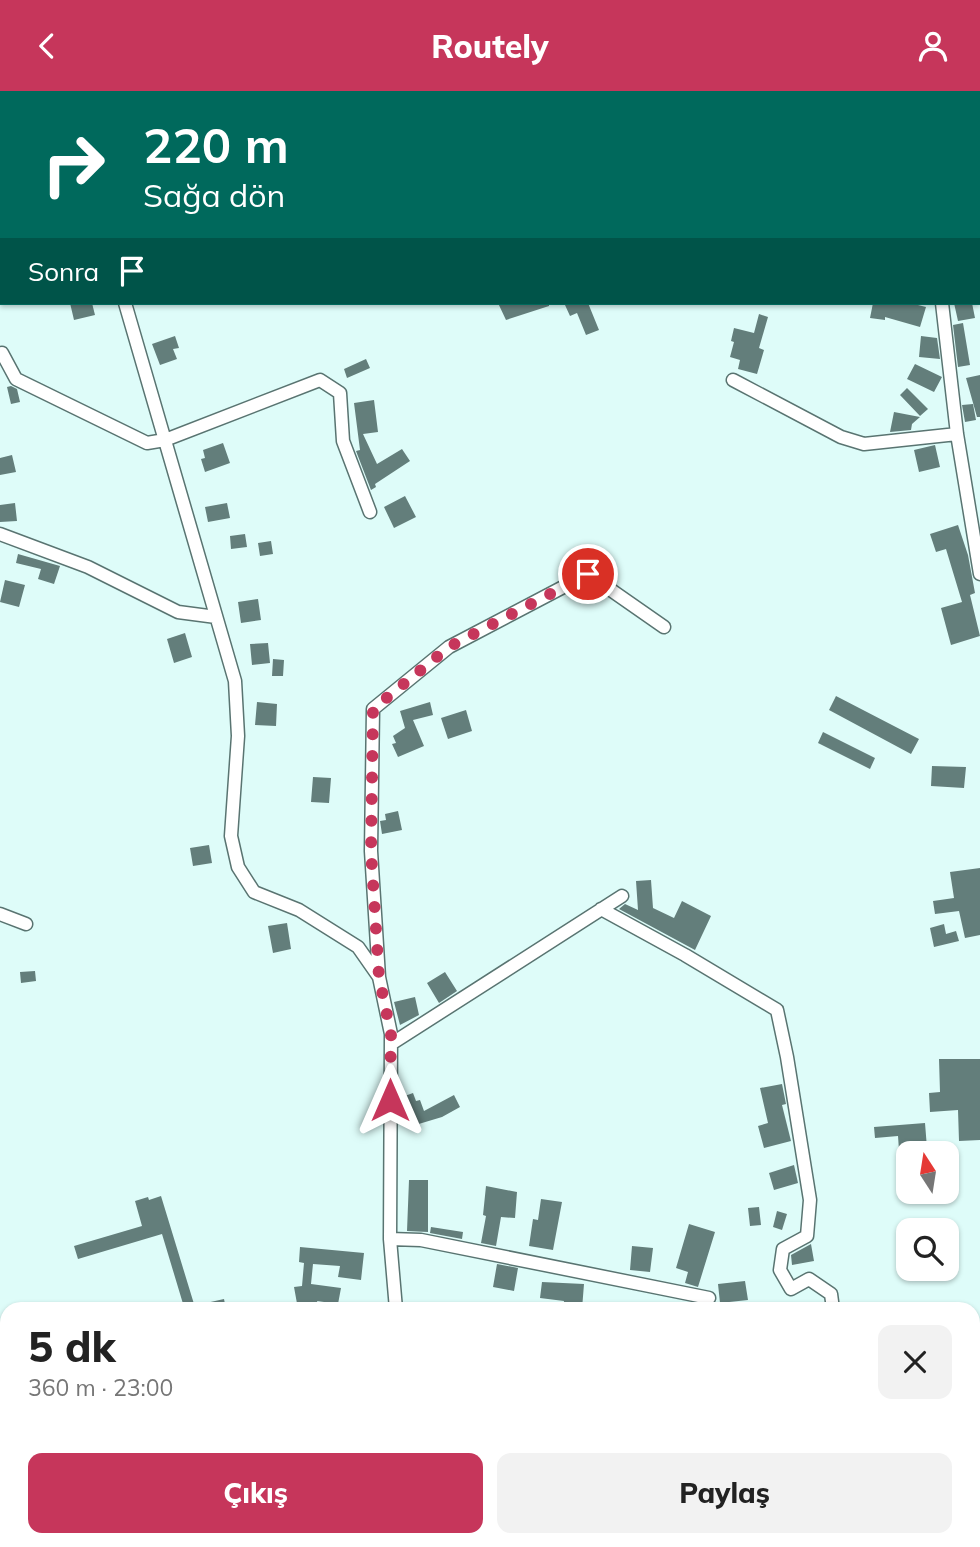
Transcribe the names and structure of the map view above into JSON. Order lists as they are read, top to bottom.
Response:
{
  "north": "top",
  "page": {
    "header": "Routely",
    "turn": ["220 m", "Sağa dön"],
    "then": "Sonra",
    "heading": ["5 dk", "360 m · 23:00"],
    "buttons": ["Çıkış", "Paylaş"]
  }
}
